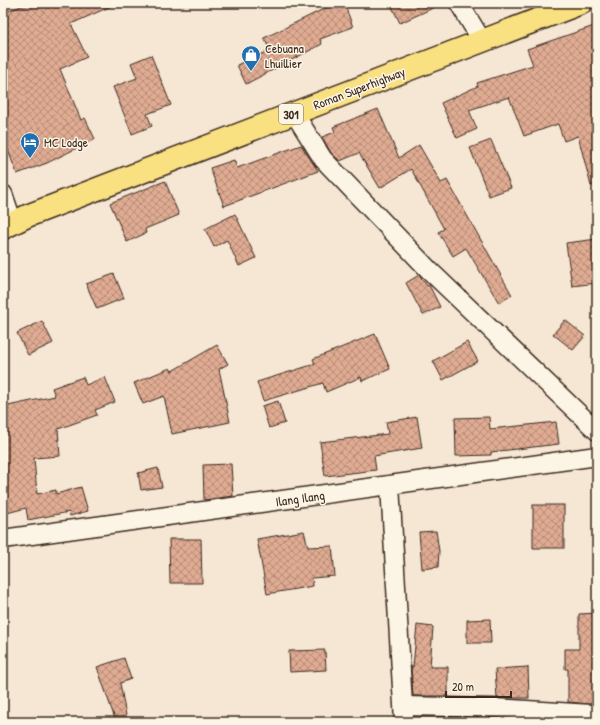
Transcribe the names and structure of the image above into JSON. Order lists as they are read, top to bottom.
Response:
{
  "streets": {
    "main road": ["Roman Superhighway", "301"],
    "street": ["Ilang Ilang"]
  },
  "places": {
    "shop": ["Cebuana Lhuillier"],
    "hotel": ["MC Lodge"]
  },
  "scale_bar": "20 m"
}
